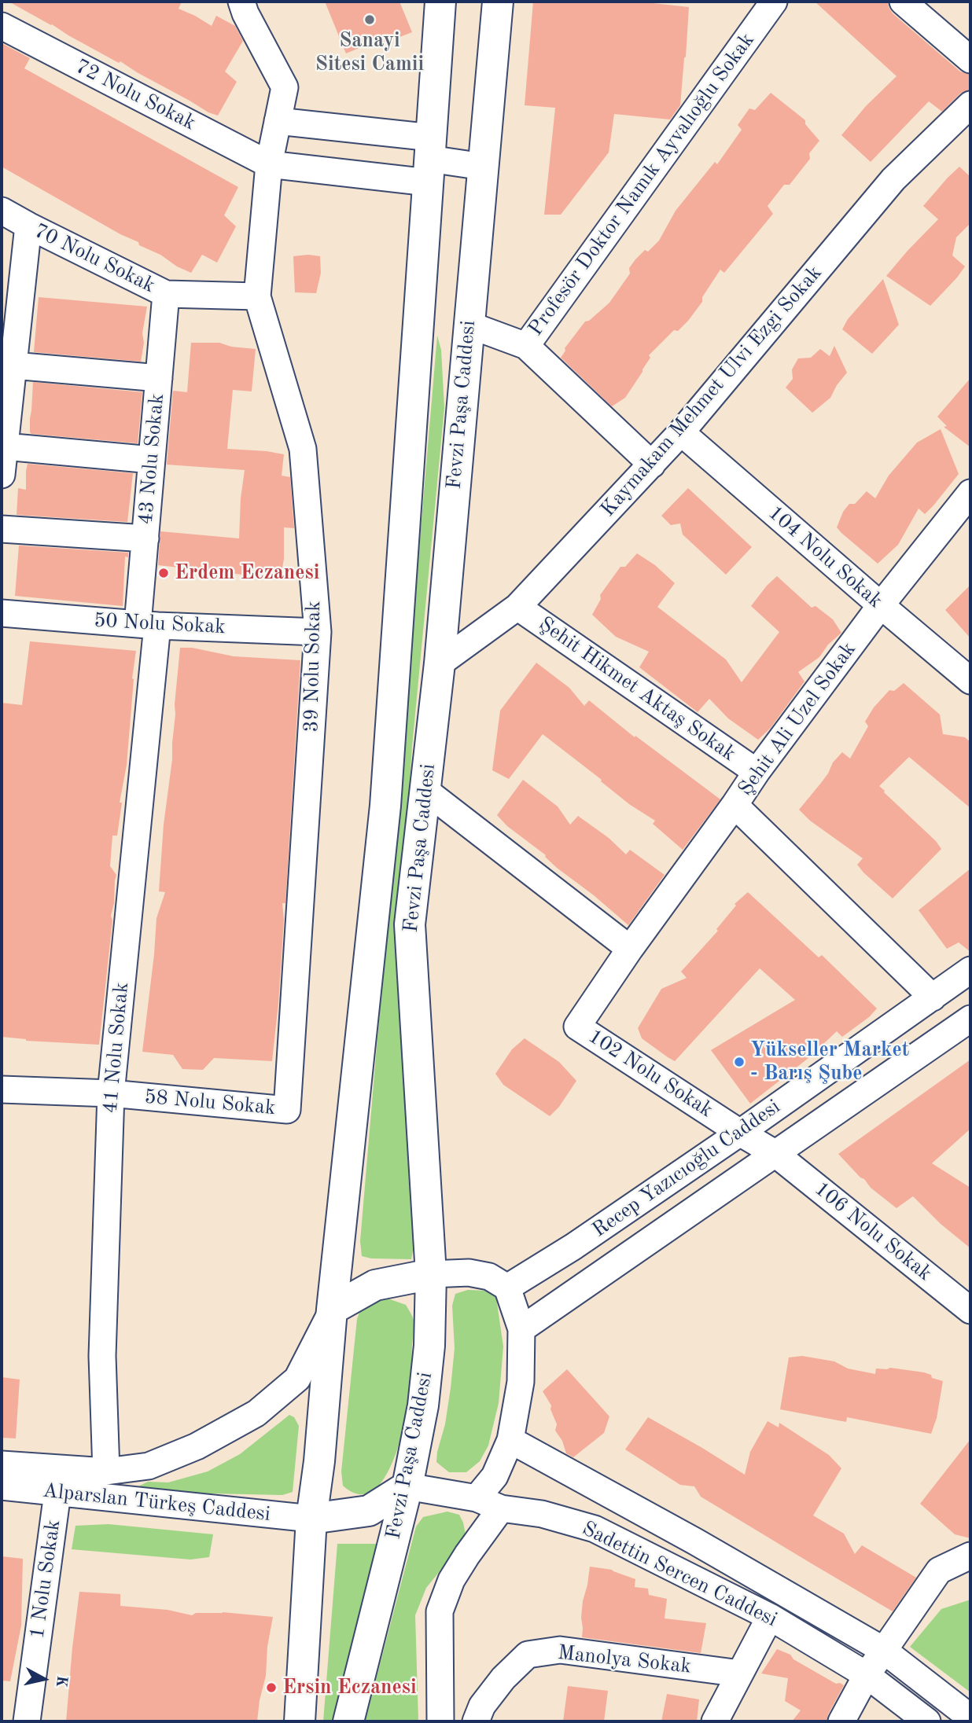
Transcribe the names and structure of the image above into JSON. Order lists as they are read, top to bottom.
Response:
{
  "streets": {
    "main road": ["Fevzi Paşa Caddesi"],
    "street": [
      "72 Nolu Sokak",
      "Profesör Doktor Namık Ayvalıoğlu Sokak",
      "70 Nolu Sokak",
      "Kaymakam Mehmet Ulvi Ezgi Sokak",
      "43 Nolu Sokak",
      "104 Nolu Sokak",
      "50 Nolu Sokak",
      "39 Nolu Sokak",
      "Şehit Hikmet Aktaş Sokak",
      "Şehit Ali Uzel Sokak",
      "41 Nolu Sokak",
      "102 Nolu Sokak",
      "58 Nolu Sokak",
      "Recep Yazıcıoğlu Caddesi",
      "106 Nolu Sokak",
      "Alparslan Türkeş Caddesi",
      "Sadettin Sercen Caddesi",
      "1 Nolu Sokak",
      "Manolya Sokak"
    ]
  },
  "crossings": [
    ["72 Nolu Sokak", "39 Nolu Sokak"],
    ["Profesör Doktor Namık Ayvalıoğlu Sokak", "Fevzi Paşa Caddesi"],
    ["70 Nolu Sokak", "43 Nolu Sokak"],
    ["70 Nolu Sokak", "39 Nolu Sokak"],
    ["Kaymakam Mehmet Ulvi Ezgi Sokak", "Fevzi Paşa Caddesi"],
    ["Kaymakam Mehmet Ulvi Ezgi Sokak", "104 Nolu Sokak"],
    ["Kaymakam Mehmet Ulvi Ezgi Sokak", "Şehit Hikmet Aktaş Sokak"],
    ["Fevzi Paşa Caddesi", "Alparslan Türkeş Caddesi"],
    ["Fevzi Paşa Caddesi", "Sadettin Sercen Caddesi"],
    ["43 Nolu Sokak", "50 Nolu Sokak"],
    ["43 Nolu Sokak", "41 Nolu Sokak"],
    ["104 Nolu Sokak", "Şehit Ali Uzel Sokak"],
    ["50 Nolu Sokak", "39 Nolu Sokak"],
    ["50 Nolu Sokak", "41 Nolu Sokak"],
    ["39 Nolu Sokak", "58 Nolu Sokak"],
    ["Şehit Hikmet Aktaş Sokak", "Şehit Ali Uzel Sokak"],
    ["Şehit Ali Uzel Sokak", "102 Nolu Sokak"],
    ["41 Nolu Sokak", "58 Nolu Sokak"],
    ["102 Nolu Sokak", "Recep Yazıcıoğlu Caddesi"],
    ["102 Nolu Sokak", "106 Nolu Sokak"],
    ["Recep Yazıcıoğlu Caddesi", "106 Nolu Sokak"],
    ["Alparslan Türkeş Caddesi", "1 Nolu Sokak"]
  ],
  "places": [
    "Sanayi Sitesi Camii",
    "Erdem Eczanesi",
    "Yükseller Market - Barış Şube",
    "Ersin Eczanesi"
  ],
  "north": "right"
}
